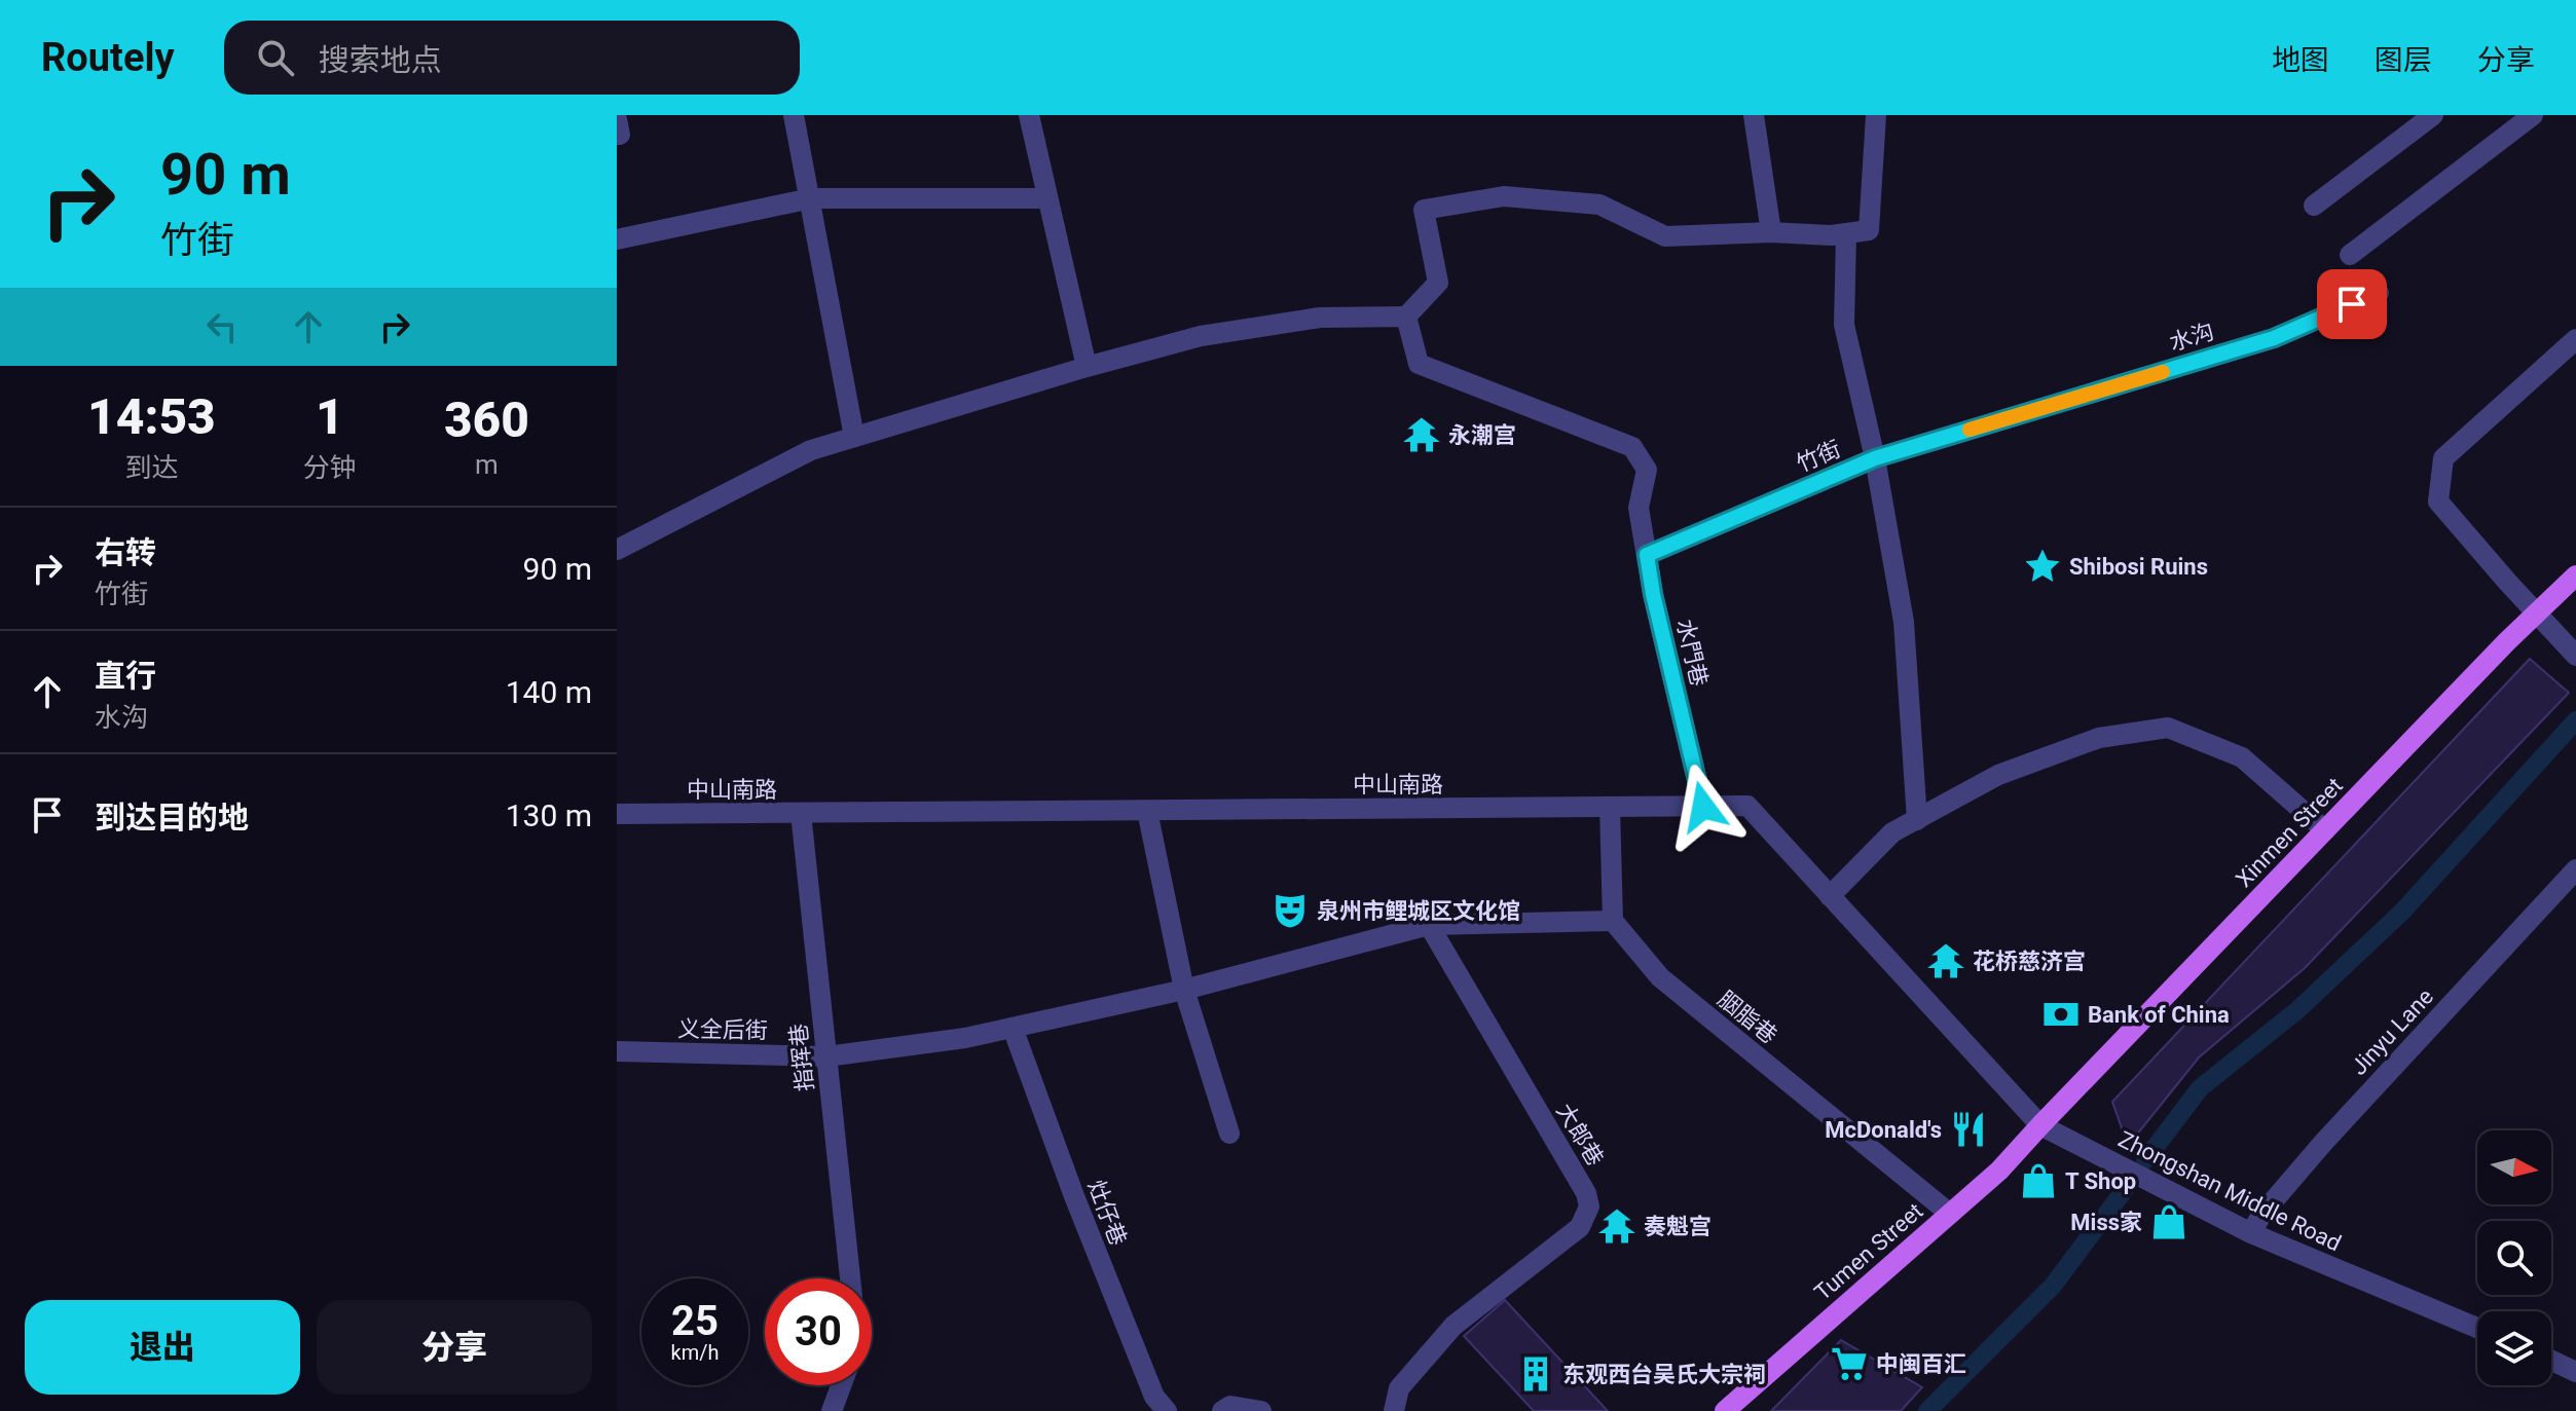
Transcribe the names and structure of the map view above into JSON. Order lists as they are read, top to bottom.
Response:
{
  "streets": {
    "main road": ["Xinmen Street", "Tumen Street"],
    "street": [
      "水沟",
      "竹街",
      "水門巷",
      "中山南路",
      "胭脂巷",
      "义全后街",
      "Jinyu Lane",
      "指挥巷",
      "大郎巷",
      "Zhongshan Middle Road",
      "灶仔巷"
    ]
  },
  "crossings": [
    ["水沟", "竹街"],
    ["竹街", "水門巷"],
    ["水門巷", "中山南路"],
    ["中山南路", "Xinmen Street"],
    ["中山南路", "指挥巷"],
    ["中山南路", "Zhongshan Middle Road"],
    ["中山南路", "Tumen Street"],
    ["Xinmen Street", "Zhongshan Middle Road"],
    ["Xinmen Street", "Tumen Street"],
    ["胭脂巷", "义全后街"],
    ["胭脂巷", "Tumen Street"],
    ["义全后街", "指挥巷"],
    ["义全后街", "大郎巷"],
    ["义全后街", "灶仔巷"],
    ["Jinyu Lane", "Zhongshan Middle Road"],
    ["Zhongshan Middle Road", "Tumen Street"]
  ],
  "places": {
    "temple": ["永潮宫", "花桥慈济宫", "奏魁宫"],
    "place": ["Shibosi Ruins"],
    "theatre": ["泉州市鲤城区文化馆"],
    "bank": ["Bank of China"],
    "restaurant": ["McDonald's"],
    "shop": ["T Shop", "Miss家"],
    "supermarket": ["中闽百汇"],
    "building": ["东观西台吴氏大宗祠"]
  },
  "north": "right",
  "page": {
    "header": "Routely",
    "search": "搜索地点",
    "nav": ["地图", "图层", "分享"],
    "turn": ["90 m", "竹街"],
    "eta": [
      "14:53",
      "到达",
      "1",
      "分钟",
      "360",
      "m"
    ],
    "list": [
      {
        "name": "右转",
        "note": "竹街",
        "value": "90 m"
      },
      {
        "name": "直行",
        "note": "水沟",
        "value": "140 m"
      },
      {
        "name": "到达目的地",
        "value": "130 m"
      }
    ],
    "speed": "25 km/h",
    "limit": "30",
    "buttons": ["退出", "分享"]
  }
}
